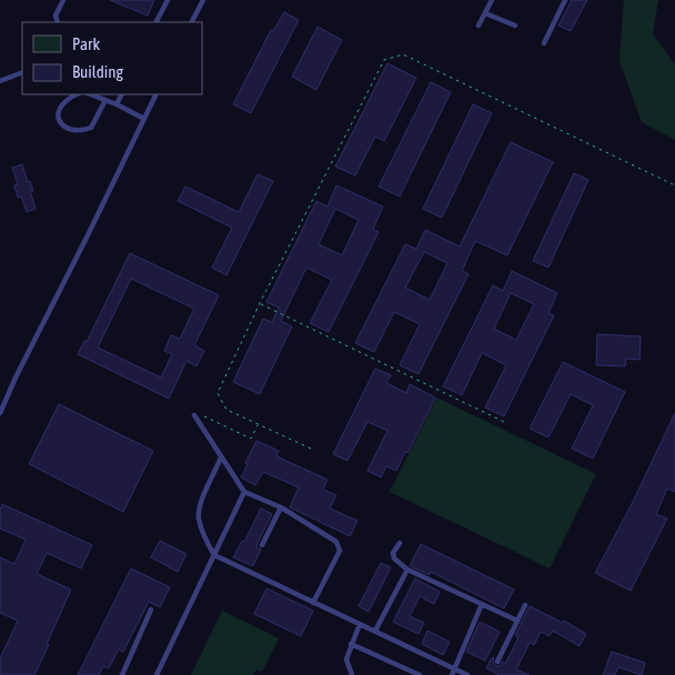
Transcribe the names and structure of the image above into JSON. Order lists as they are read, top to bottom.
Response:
{
  "legend": ["Park", "Building"]
}
